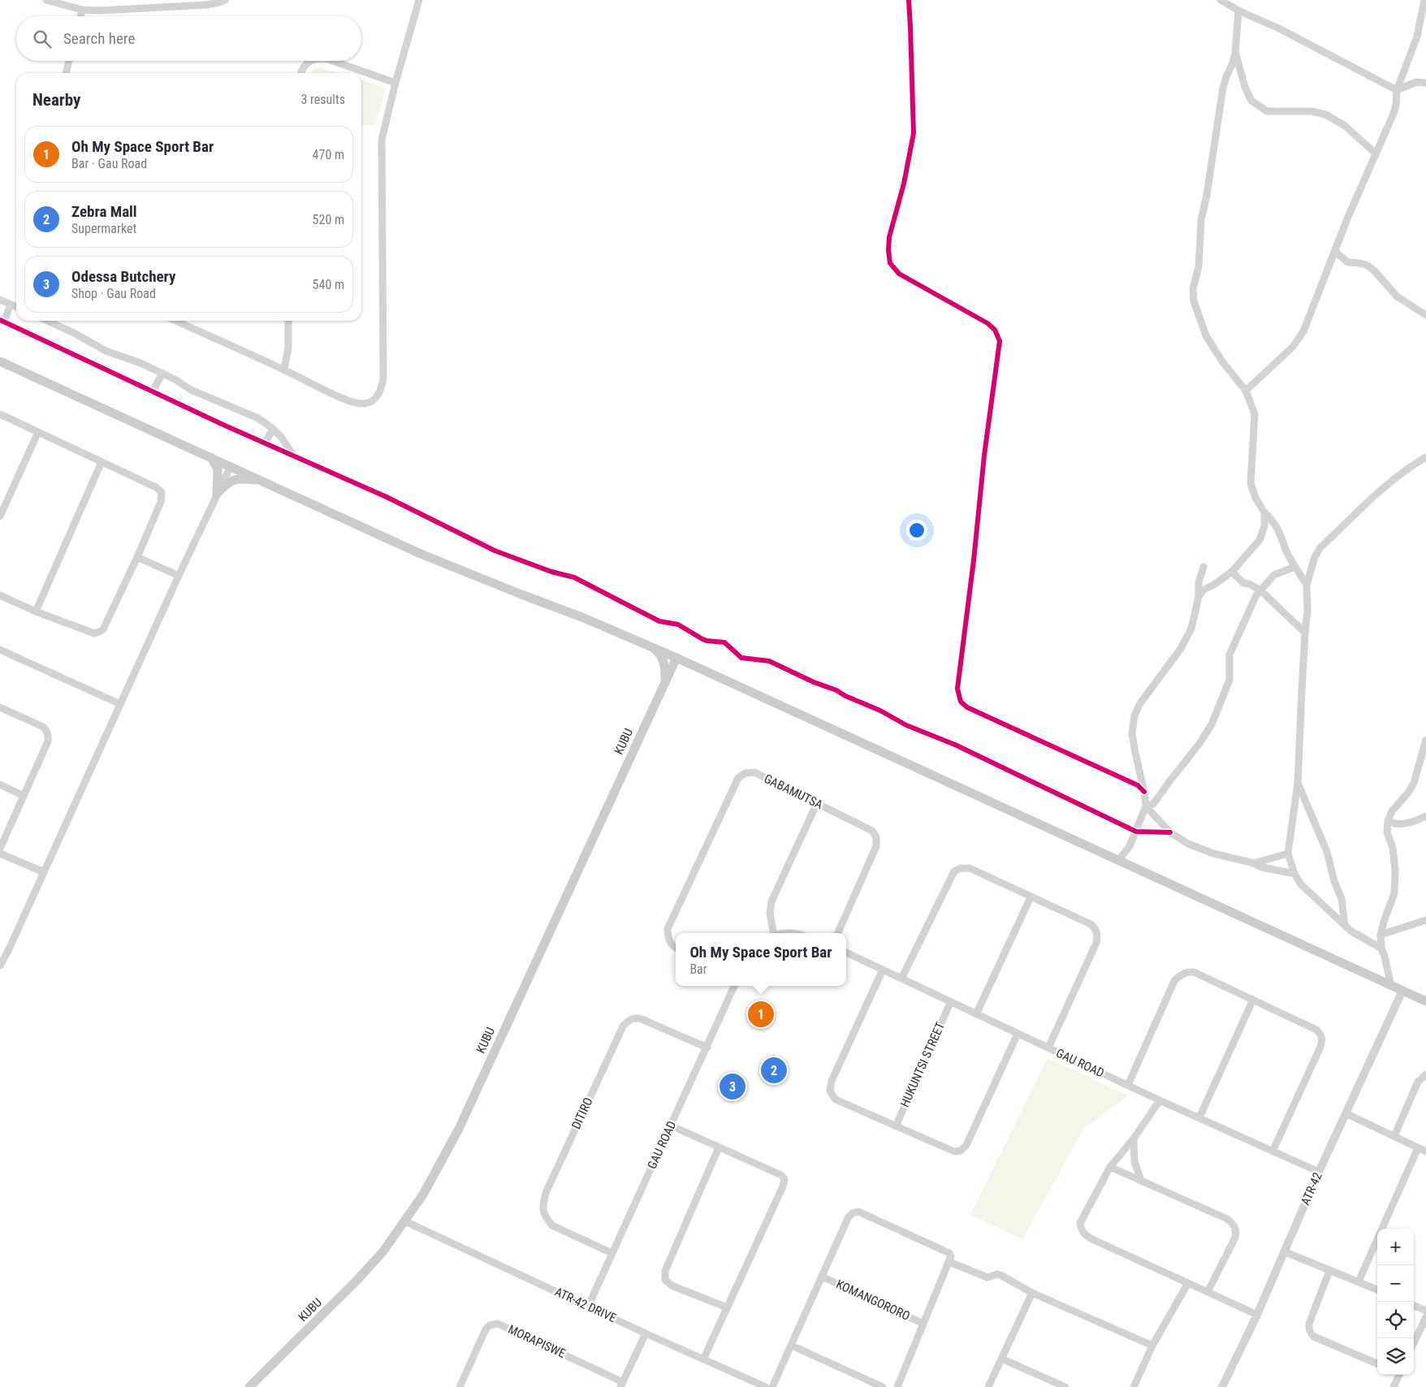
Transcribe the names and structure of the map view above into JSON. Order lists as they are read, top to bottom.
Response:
{
  "streets": {
    "main road": ["KUBU"],
    "street": [
      "GABAMUTSA",
      "GAU ROAD",
      "HUKUNTSI STREET",
      "DITIRO",
      "ATR-42",
      "KOMANGORORO",
      "ATR-42 DRIVE",
      "MORAPISWE"
    ]
  },
  "crossings": [
    ["KUBU", "ATR-42 DRIVE"],
    ["GAU ROAD", "HUKUNTSI STREET"],
    ["GAU ROAD", "DITIRO"],
    ["GAU ROAD", "ATR-42"],
    ["GAU ROAD", "ATR-42 DRIVE"]
  ],
  "page": {
    "search": "Search here",
    "heading": ["Nearby", "3 results"],
    "list": [
      {
        "mark": "1",
        "name": "Oh My Space Sport Bar",
        "note": "Bar · Gau Road",
        "value": "470 m"
      },
      {
        "mark": "2",
        "name": "Zebra Mall",
        "note": "Supermarket",
        "value": "520 m"
      },
      {
        "mark": "3",
        "name": "Odessa Butchery",
        "note": "Shop · Gau Road",
        "value": "540 m"
      }
    ],
    "popup": ["Oh My Space Sport Bar", "Bar"],
    "pins": ["1", "2", "3"],
    "map_buttons": ["+", "−"]
  }
}
